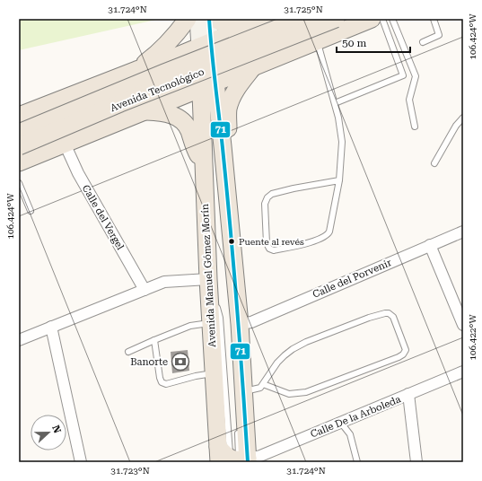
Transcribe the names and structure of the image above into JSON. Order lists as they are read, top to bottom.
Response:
{
  "streets": {
    "main road": ["Avenida Tecnológico", "Avenida Manuel Gómez Morín"],
    "street": ["Calle del Vergel", "Calle del Porvenir", "Calle De la Arboleda"]
  },
  "crossings": [
    ["Avenida Manuel Gómez Morín", "Calle del Porvenir"],
    ["Avenida Manuel Gómez Morín", "Calle De la Arboleda"]
  ],
  "places": {
    "other": ["Puente al revés"],
    "bank": ["Banorte"]
  },
  "lines": ["transit line 71"],
  "scale_bar": "50 m",
  "north": "right",
  "coordinates": [
    "31.724°N",
    "31.725°N",
    "106.424°W",
    "106.422°W",
    "31.723°N"
  ]
}
